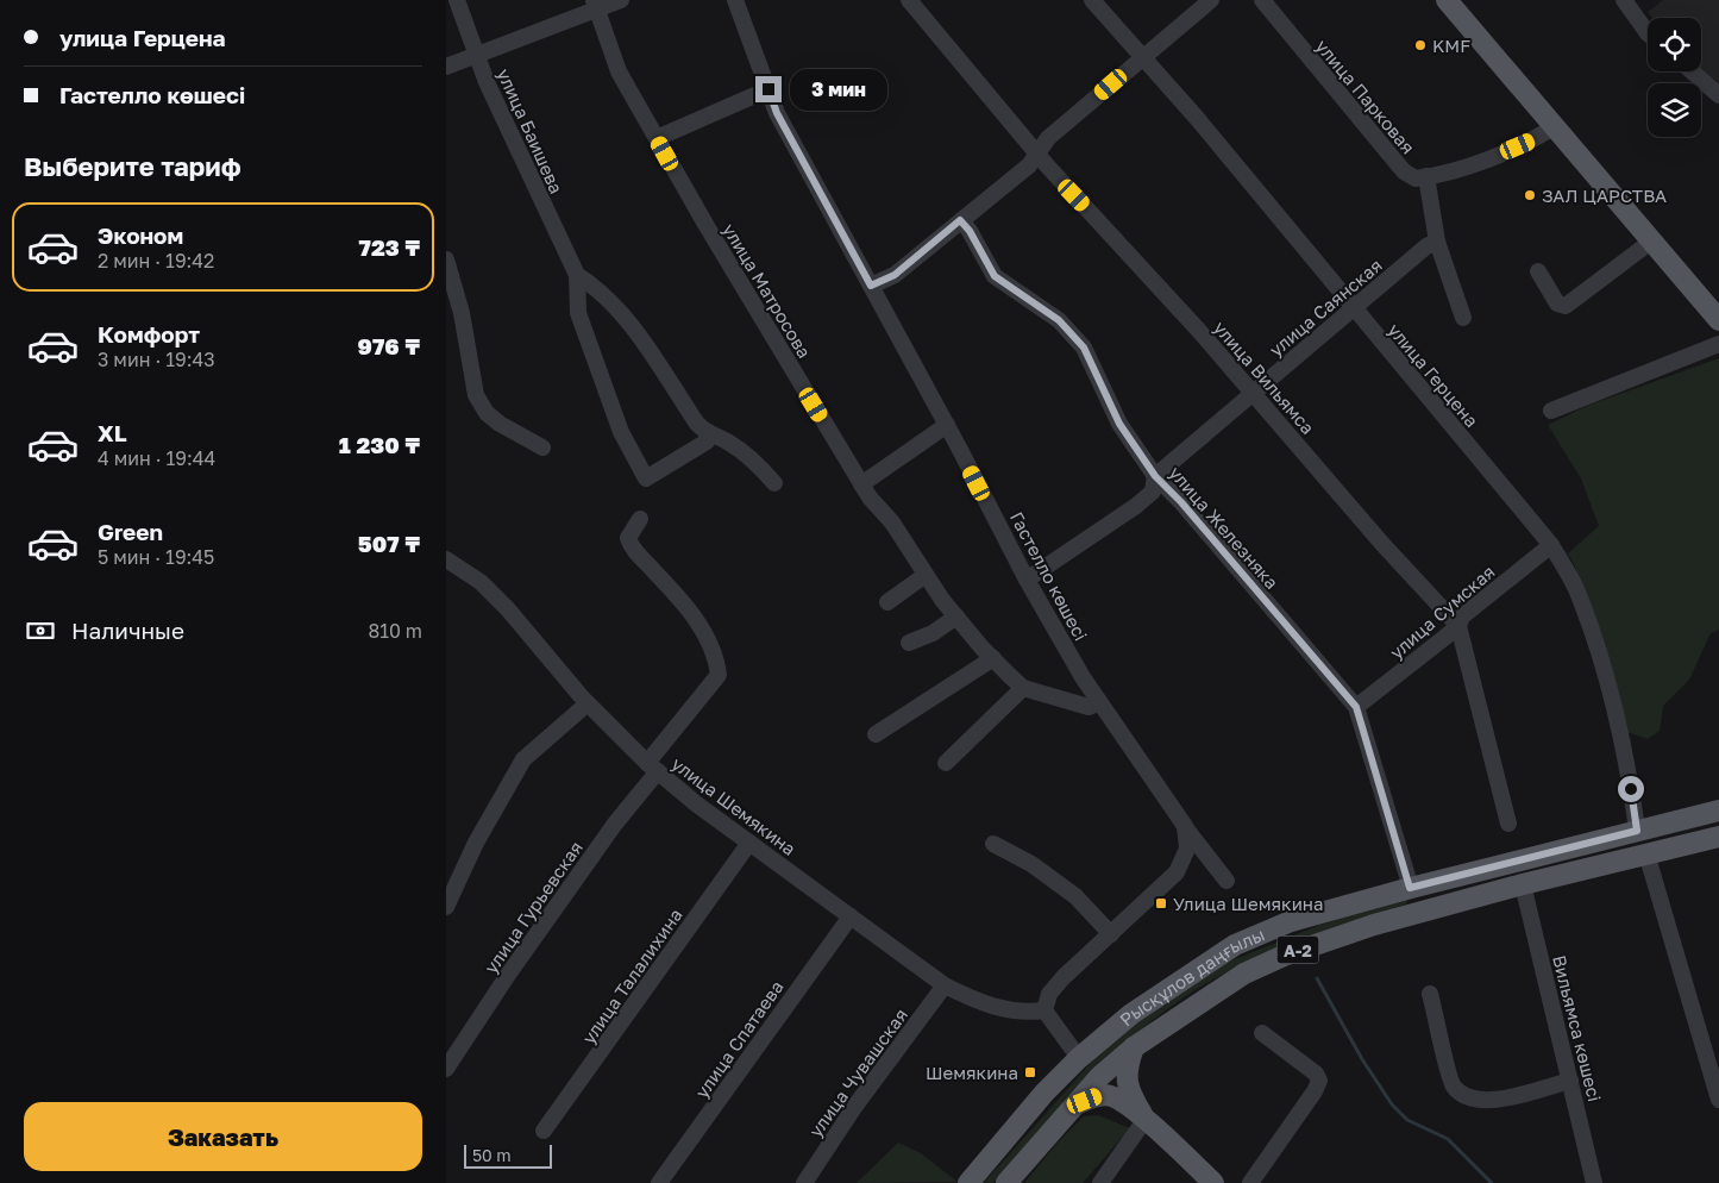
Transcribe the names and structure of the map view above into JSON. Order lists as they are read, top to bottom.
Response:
{
  "streets": {
    "main road": ["A-2", "Рысқұлов даңғылы"],
    "street": [
      "улица Парковая",
      "улица Баишева",
      "улица Матросова",
      "улица Саянская",
      "улица Герцена",
      "улица Вильямса",
      "улица Железняка",
      "Гастелло көшесі",
      "улица Сумская",
      "улица Шемякина",
      "улица Гурьевская",
      "улица Талалихина",
      "Вильямса көшесі",
      "улица Спатаева",
      "улица Чувашская"
    ]
  },
  "crossings": [
    ["улица Матросова", "Гастелло көшесі"],
    ["улица Саянская", "улица Герцена"],
    ["улица Саянская", "улица Вильямса"],
    ["улица Саянская", "улица Железняка"],
    ["улица Саянская", "Гастелло көшесі"],
    ["улица Герцена", "улица Сумская"],
    ["улица Герцена", "Рысқұлов даңғылы"],
    ["улица Вильямса", "улица Сумская"],
    ["улица Железняка", "улица Сумская"],
    ["улица Железняка", "Рысқұлов даңғылы"],
    ["улица Шемякина", "улица Гурьевская"],
    ["улица Шемякина", "улица Талалихина"],
    ["улица Шемякина", "улица Спатаева"],
    ["улица Шемякина", "улица Чувашская"],
    ["Рысқұлов даңғылы", "Вильямса көшесі"]
  ],
  "places": {
    "other": ["KMF", "ЗАЛ ЦАРСТВА"],
    "transit": ["Улица Шемякина", "Шемякина"]
  },
  "scale_bar": "50 m",
  "page": {
    "banner": ["улица Герцена", "Гастелло көшесі"],
    "bubble": "3 мин",
    "heading": "Выберите тариф",
    "list": [
      {
        "name": "Эконом",
        "note": "2 мин · 19:42",
        "value": "723 ₸"
      },
      {
        "name": "Комфорт",
        "note": "3 мин · 19:43",
        "value": "976 ₸"
      },
      {
        "name": "XL",
        "note": "4 мин · 19:44",
        "value": "1 230 ₸"
      },
      {
        "name": "Green",
        "note": "5 мин · 19:45",
        "value": "507 ₸"
      }
    ],
    "pay": ["Наличные", "810 m"],
    "buttons": "Заказать",
    "scale": "50 m"
  }
}
